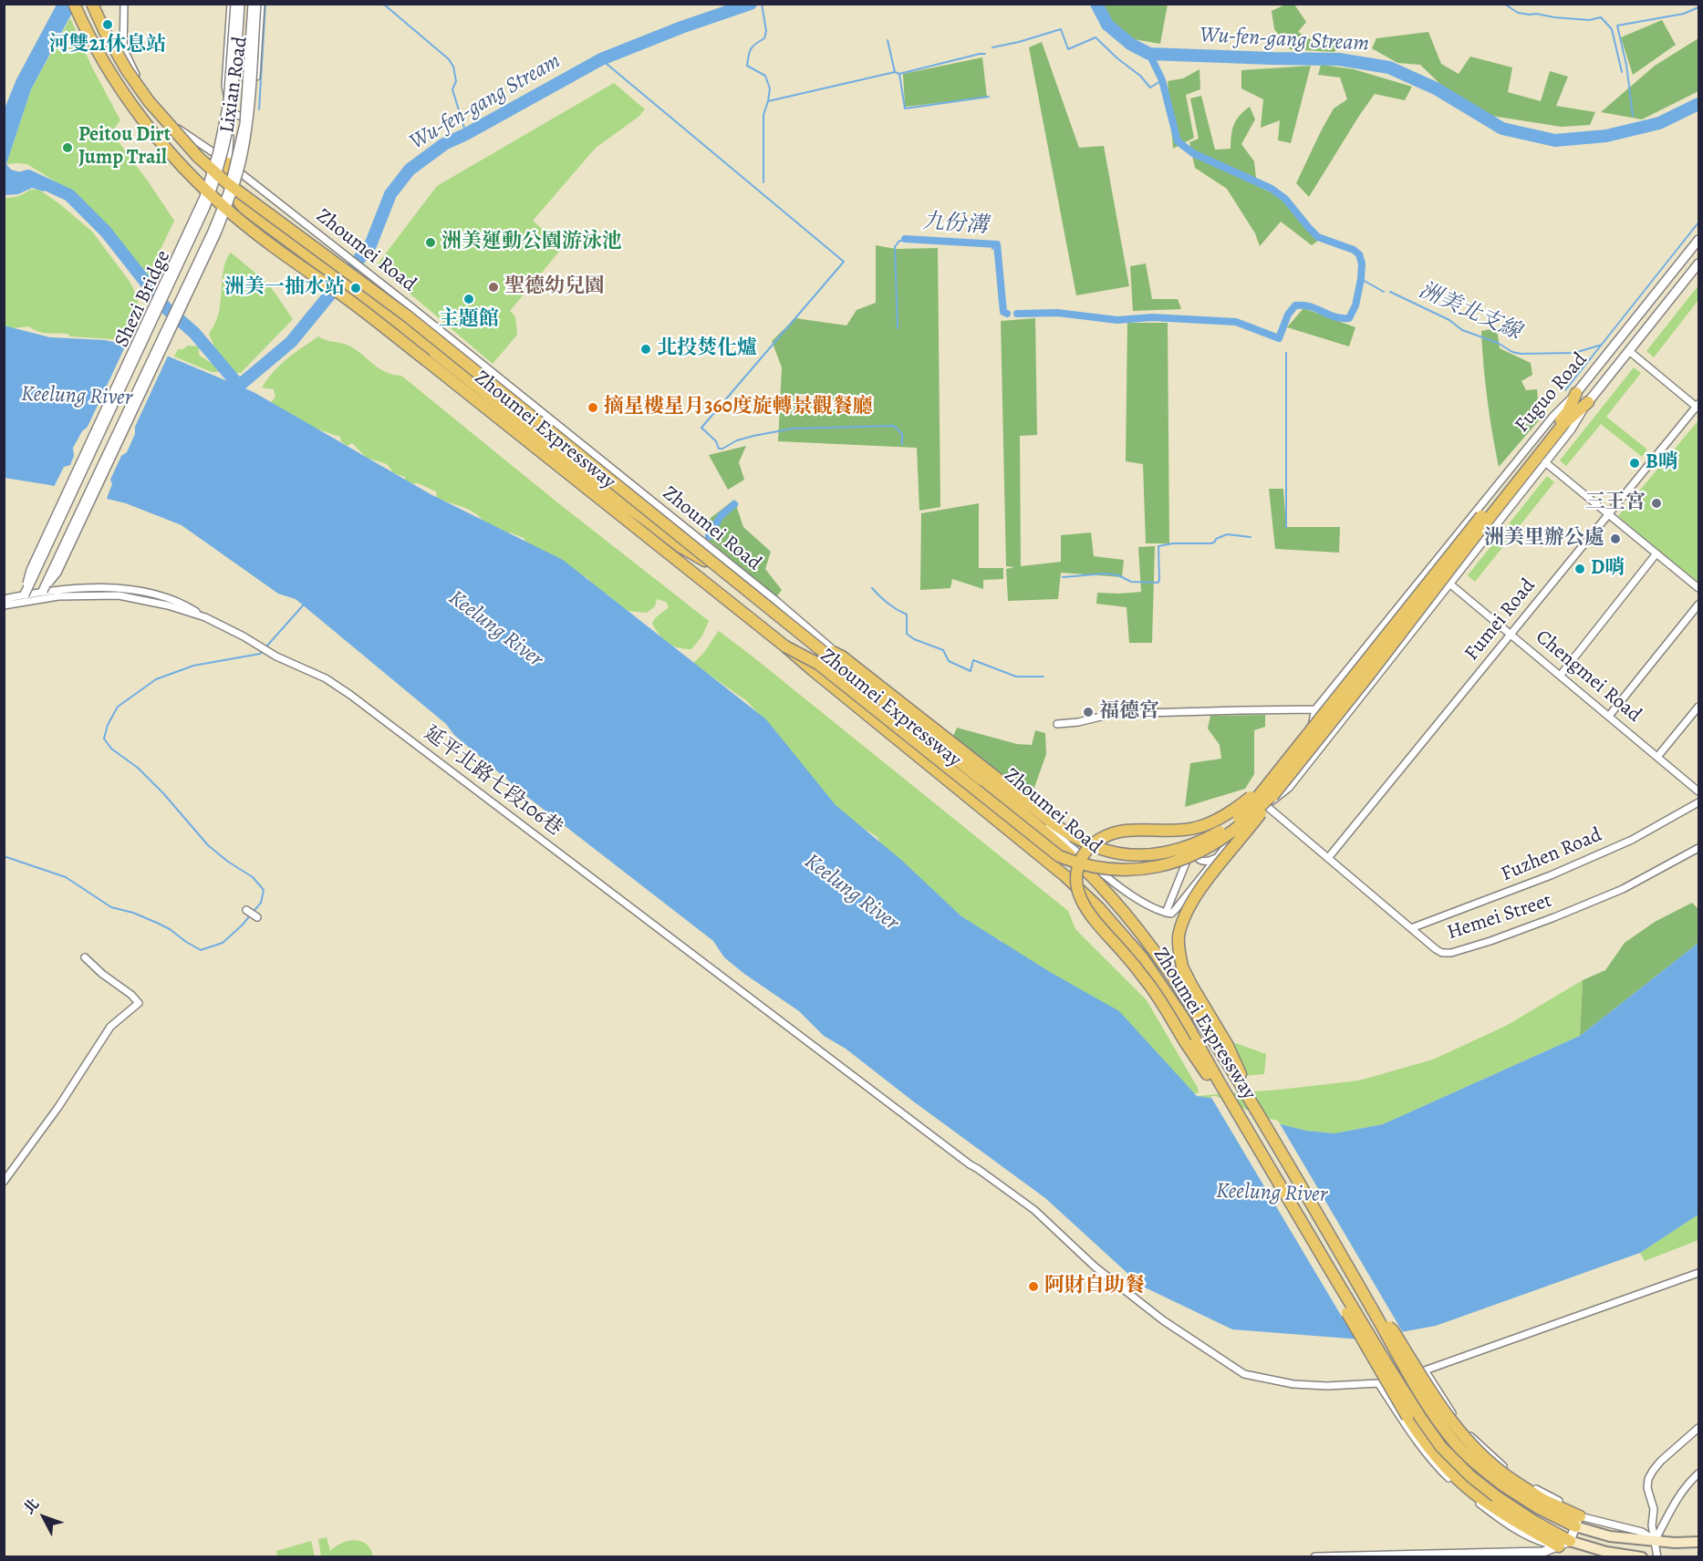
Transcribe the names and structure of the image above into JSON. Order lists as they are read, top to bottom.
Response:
{
  "streets": {
    "highway": ["Zhoumei Expressway"],
    "street": [
      "Lixian Road",
      "Zhoumei Road",
      "Shezi Bridge",
      "Fuguo Road",
      "Fumei Road",
      "Chengmei Road",
      "延平北路七段106巷",
      "Fuzhen Road",
      "Hemei Street"
    ]
  },
  "crossings": [
    ["Lixian Road", "Zhoumei Road"],
    ["Fuguo Road", "Chengmei Road"],
    ["Fumei Road", "Chengmei Road"],
    ["Fumei Road", "Hemei Street"],
    ["Fuzhen Road", "Hemei Street"]
  ],
  "water": [
    "Wu-fen-gang Stream",
    "九份溝",
    "洲美北支線",
    "Keelung River"
  ],
  "places": [
    "河雙21休息站",
    "Peitou Dirt Jump Trail",
    "洲美運動公園游泳池",
    "聖德幼兒園",
    "洲美一抽水站",
    "主題館",
    "北投焚化爐",
    "摘星樓星月360度旋轉景觀餐廳",
    "B哨",
    "三王宮",
    "洲美里辦公處",
    "D哨",
    "福德宮",
    "阿財自助餐"
  ],
  "north": "top left"
}
